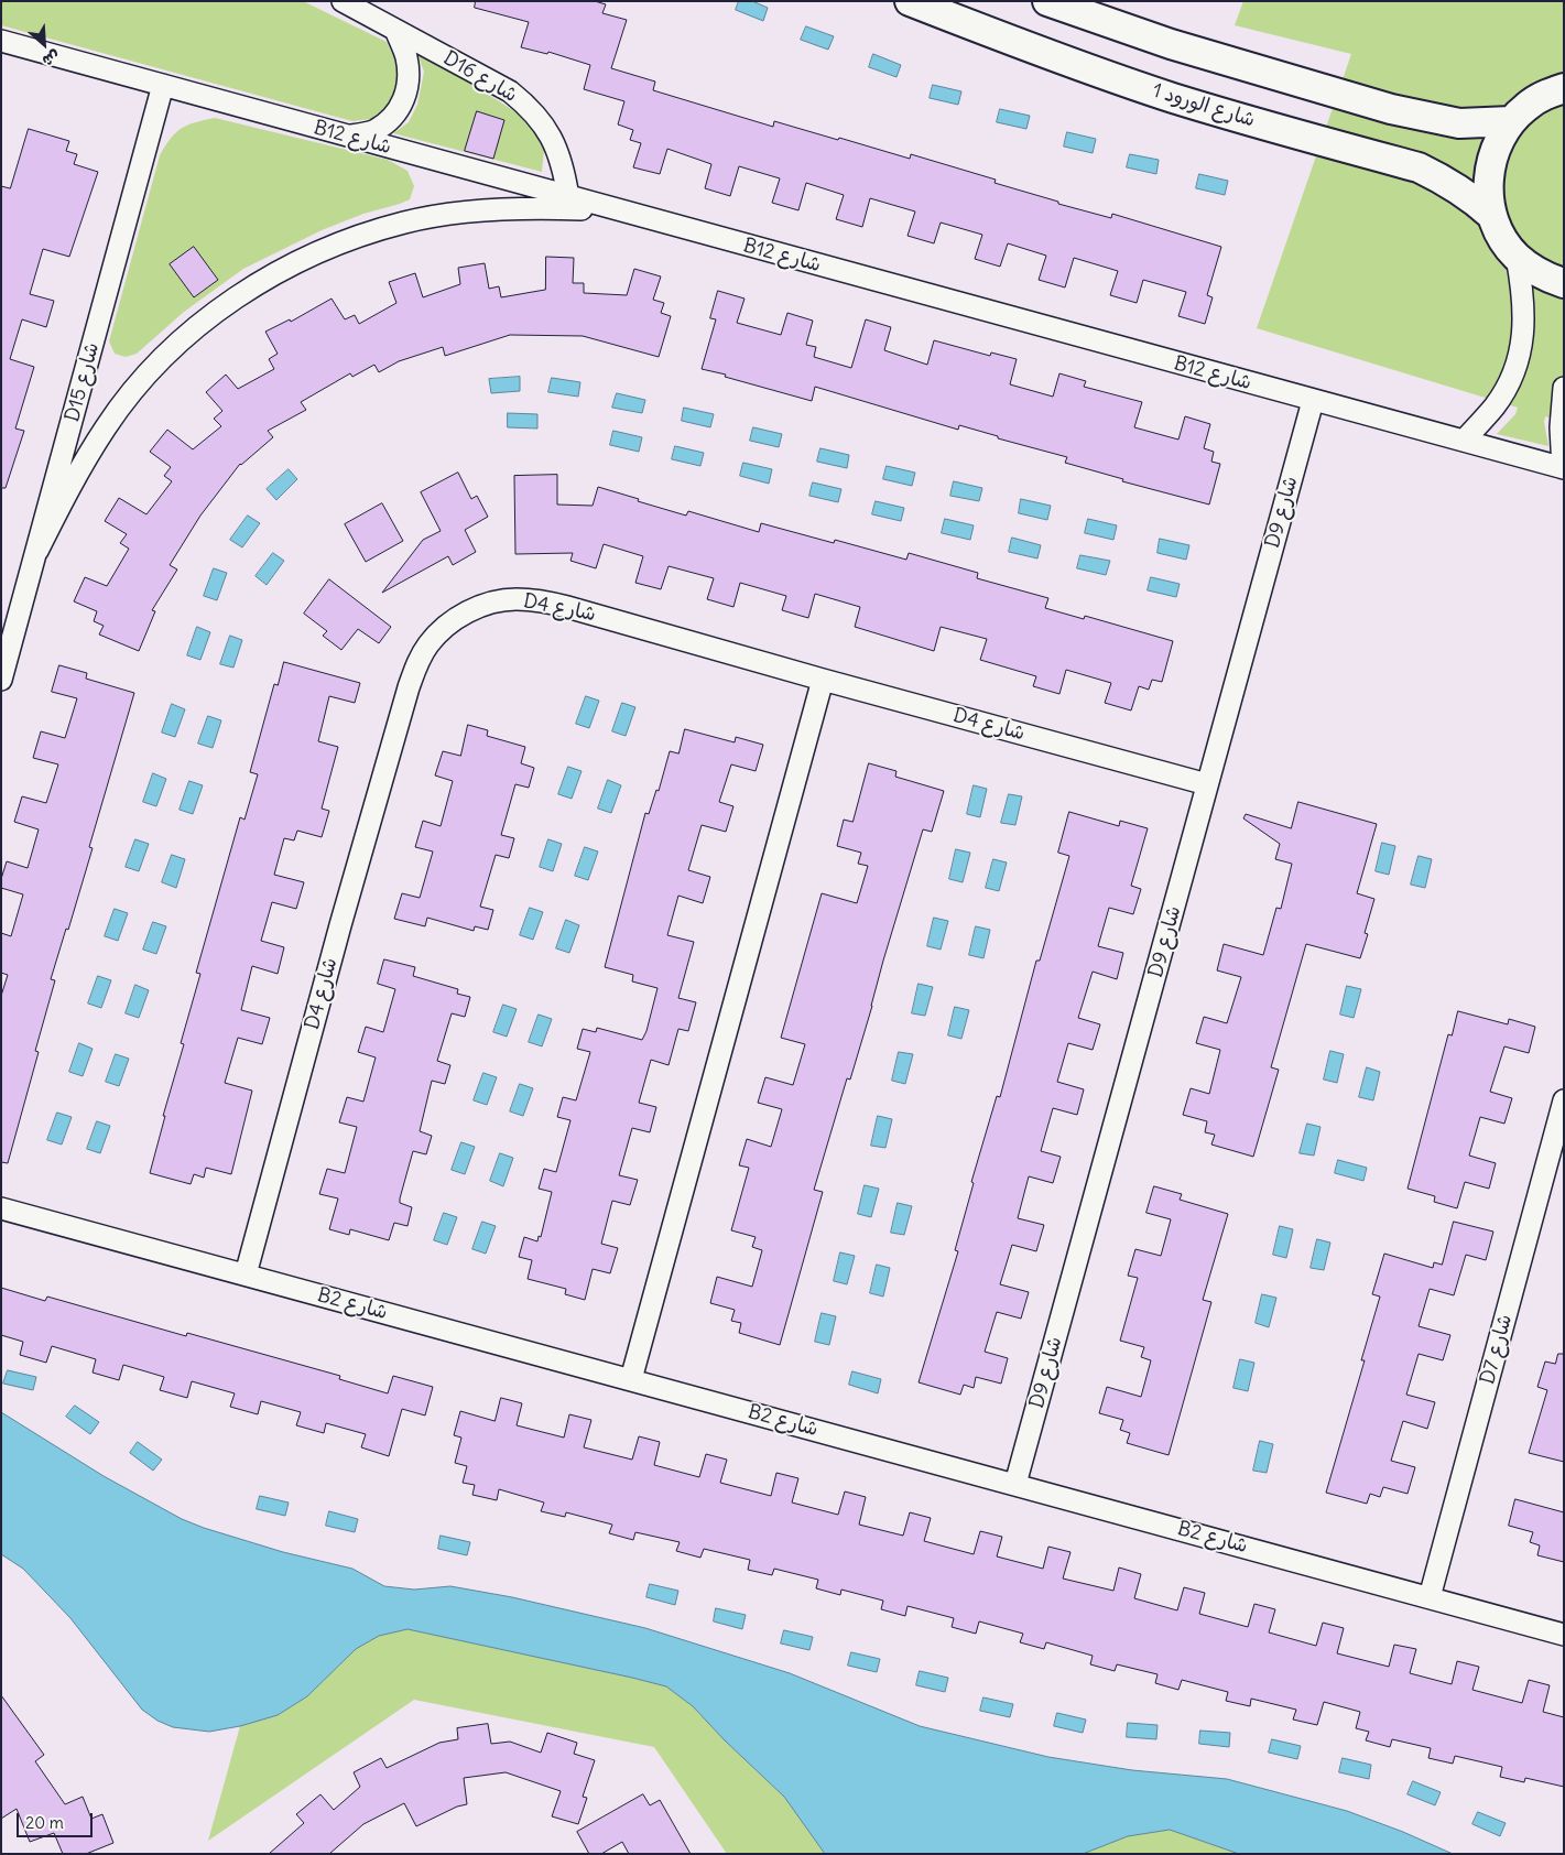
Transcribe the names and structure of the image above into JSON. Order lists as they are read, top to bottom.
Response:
{
  "streets": {
    "street": [
      "D16 شارع",
      "شارع الورود 1",
      "B12 شارع",
      "D15 شارع",
      "D9 شارع",
      "D4 شارع",
      "B2 شارع",
      "D7 شارع"
    ]
  },
  "crossings": [
    ["D16 شارع", "B12 شارع"],
    ["B12 شارع", "D15 شارع"],
    ["B12 شارع", "D9 شارع"],
    ["D9 شارع", "D4 شارع"],
    ["D9 شارع", "B2 شارع"],
    ["D4 شارع", "B2 شارع"],
    ["B2 شارع", "D7 شارع"]
  ],
  "scale_bar": "20 m",
  "north": "bottom right"
}
